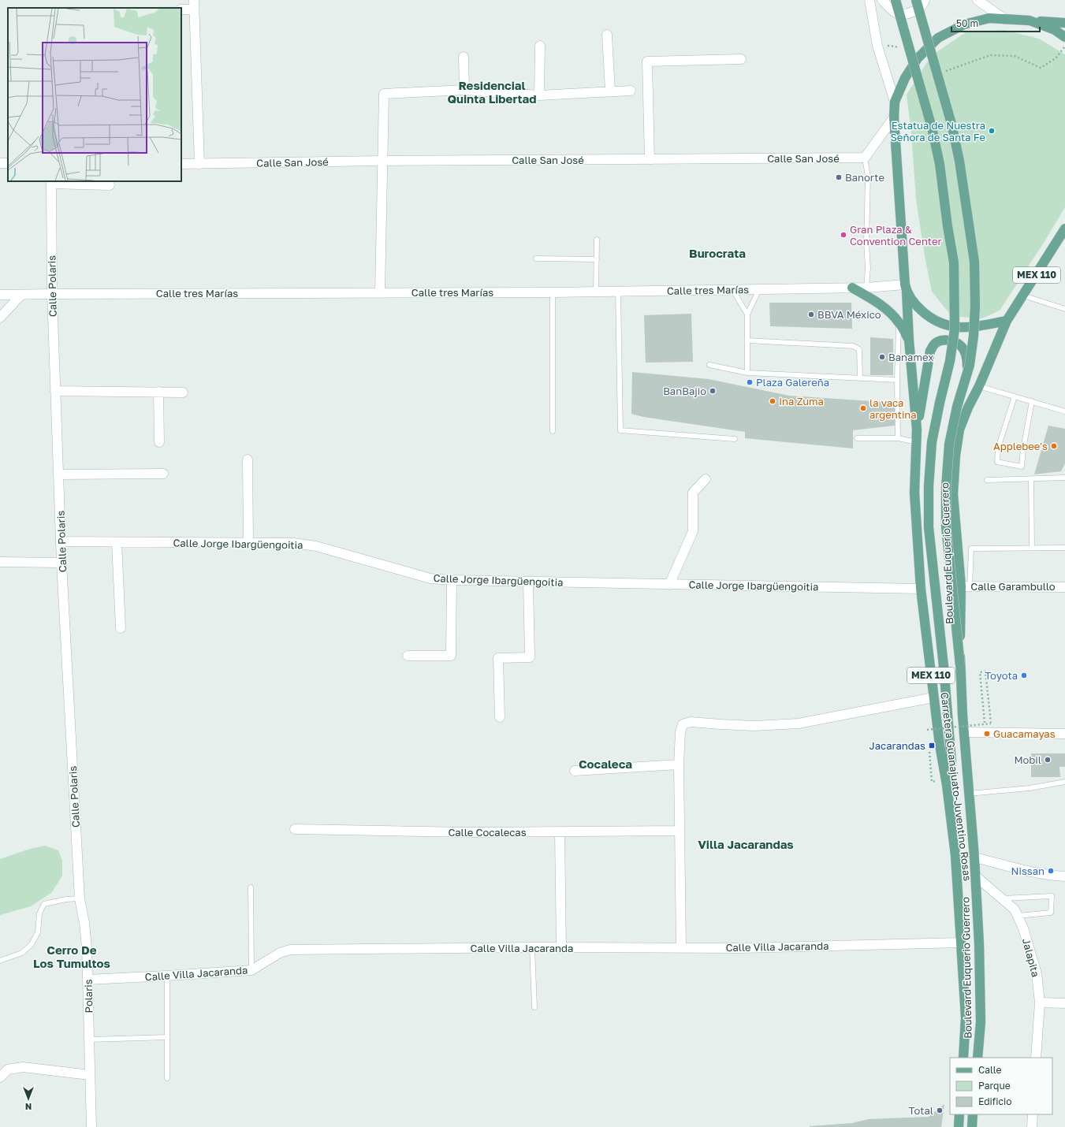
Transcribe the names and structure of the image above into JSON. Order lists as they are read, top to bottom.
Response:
{
  "streets": {
    "main road": ["MEX 110", "Boulevard Euquerio Guerrero", "Carretera Guanajuato-Juventino Rosas"],
    "street": [
      "Calle San José",
      "Calle Polaris",
      "Calle tres Marías",
      "Calle Jorge Ibargüengoitia",
      "Calle Garambullo",
      "Calle Cocalecas",
      "Calle Villa Jacaranda",
      "Jalapita",
      "Polaris"
    ]
  },
  "crossings": [
    ["MEX 110", "Calle tres Marías"],
    ["MEX 110", "Boulevard Euquerio Guerrero"],
    ["MEX 110", "Carretera Guanajuato-Juventino Rosas"],
    ["Calle Polaris", "Calle tres Marías"],
    ["Calle Polaris", "Calle Jorge Ibargüengoitia"],
    ["Calle Polaris", "Polaris"],
    ["Calle tres Marías", "Carretera Guanajuato-Juventino Rosas"],
    ["Calle Jorge Ibargüengoitia", "Carretera Guanajuato-Juventino Rosas"],
    ["Boulevard Euquerio Guerrero", "Calle Garambullo"],
    ["Boulevard Euquerio Guerrero", "Jalapita"],
    ["Carretera Guanajuato-Juventino Rosas", "Calle Villa Jacaranda"],
    ["Calle Villa Jacaranda", "Polaris"]
  ],
  "districts": [
    "Residencial Quinta Libertad",
    "Burocrata",
    "Cocaleca",
    "Villa Jacarandas",
    "Cerro De Los Tumultos"
  ],
  "places": {
    "other": [
      "Estatua de Nuestra Señora de Santa Fe",
      "Banorte",
      "Gran Plaza & Convention Center",
      "BBVA México",
      "Banamex",
      "Plaza Galereña",
      "BanBajio",
      "Ina Zuma",
      "la vaca argentina",
      "Applebee's",
      "Toyota",
      "Guacamayas",
      "Mobil",
      "Nissan",
      "Total"
    ],
    "transit": ["Jacarandas"]
  },
  "legend": ["Calle", "Parque", "Edificio"],
  "scale_bar": "50 m",
  "north": "bottom"
}
